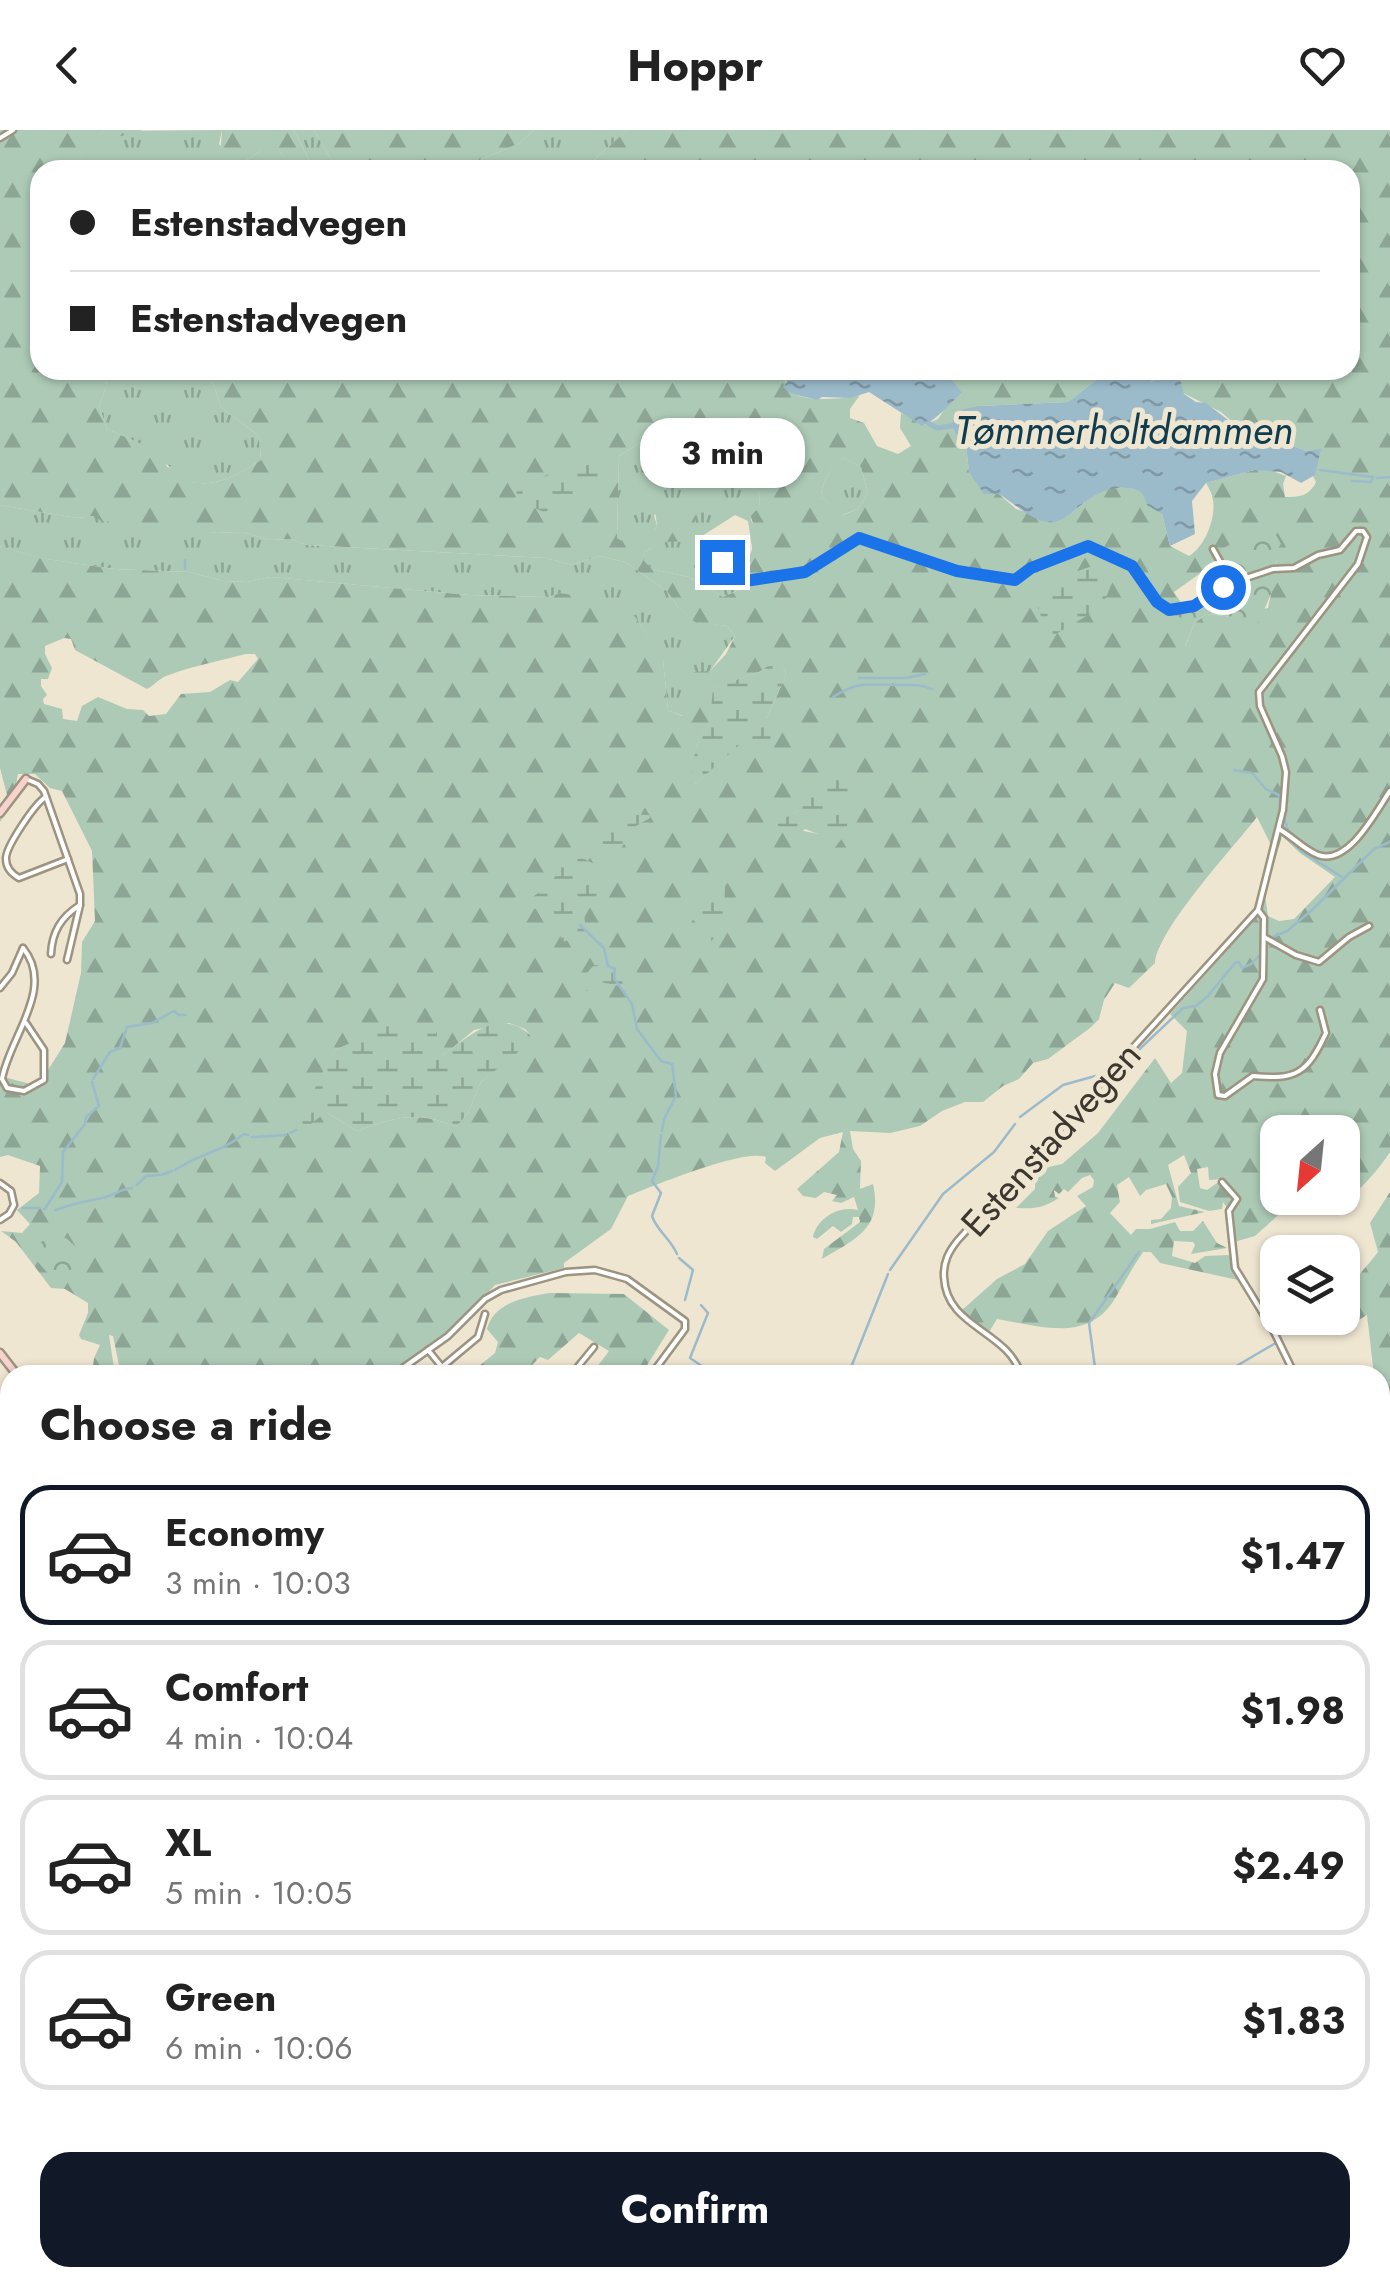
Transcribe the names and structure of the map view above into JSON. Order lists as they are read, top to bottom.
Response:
{
  "streets": {
    "street": ["Estenstadvegen"]
  },
  "water": ["Tømmerholtdammen"],
  "north": "bottom left",
  "page": {
    "header": "Hoppr",
    "banner": ["Estenstadvegen", "Estenstadvegen"],
    "bubble": "3 min",
    "heading": "Choose a ride",
    "list": [
      {
        "name": "Economy",
        "note": "3 min · 10:03",
        "value": "$1.47"
      },
      {
        "name": "Comfort",
        "note": "4 min · 10:04",
        "value": "$1.98"
      },
      {
        "name": "XL",
        "note": "5 min · 10:05",
        "value": "$2.49"
      },
      {
        "name": "Green",
        "note": "6 min · 10:06",
        "value": "$1.83"
      }
    ],
    "buttons": "Confirm"
  }
}
